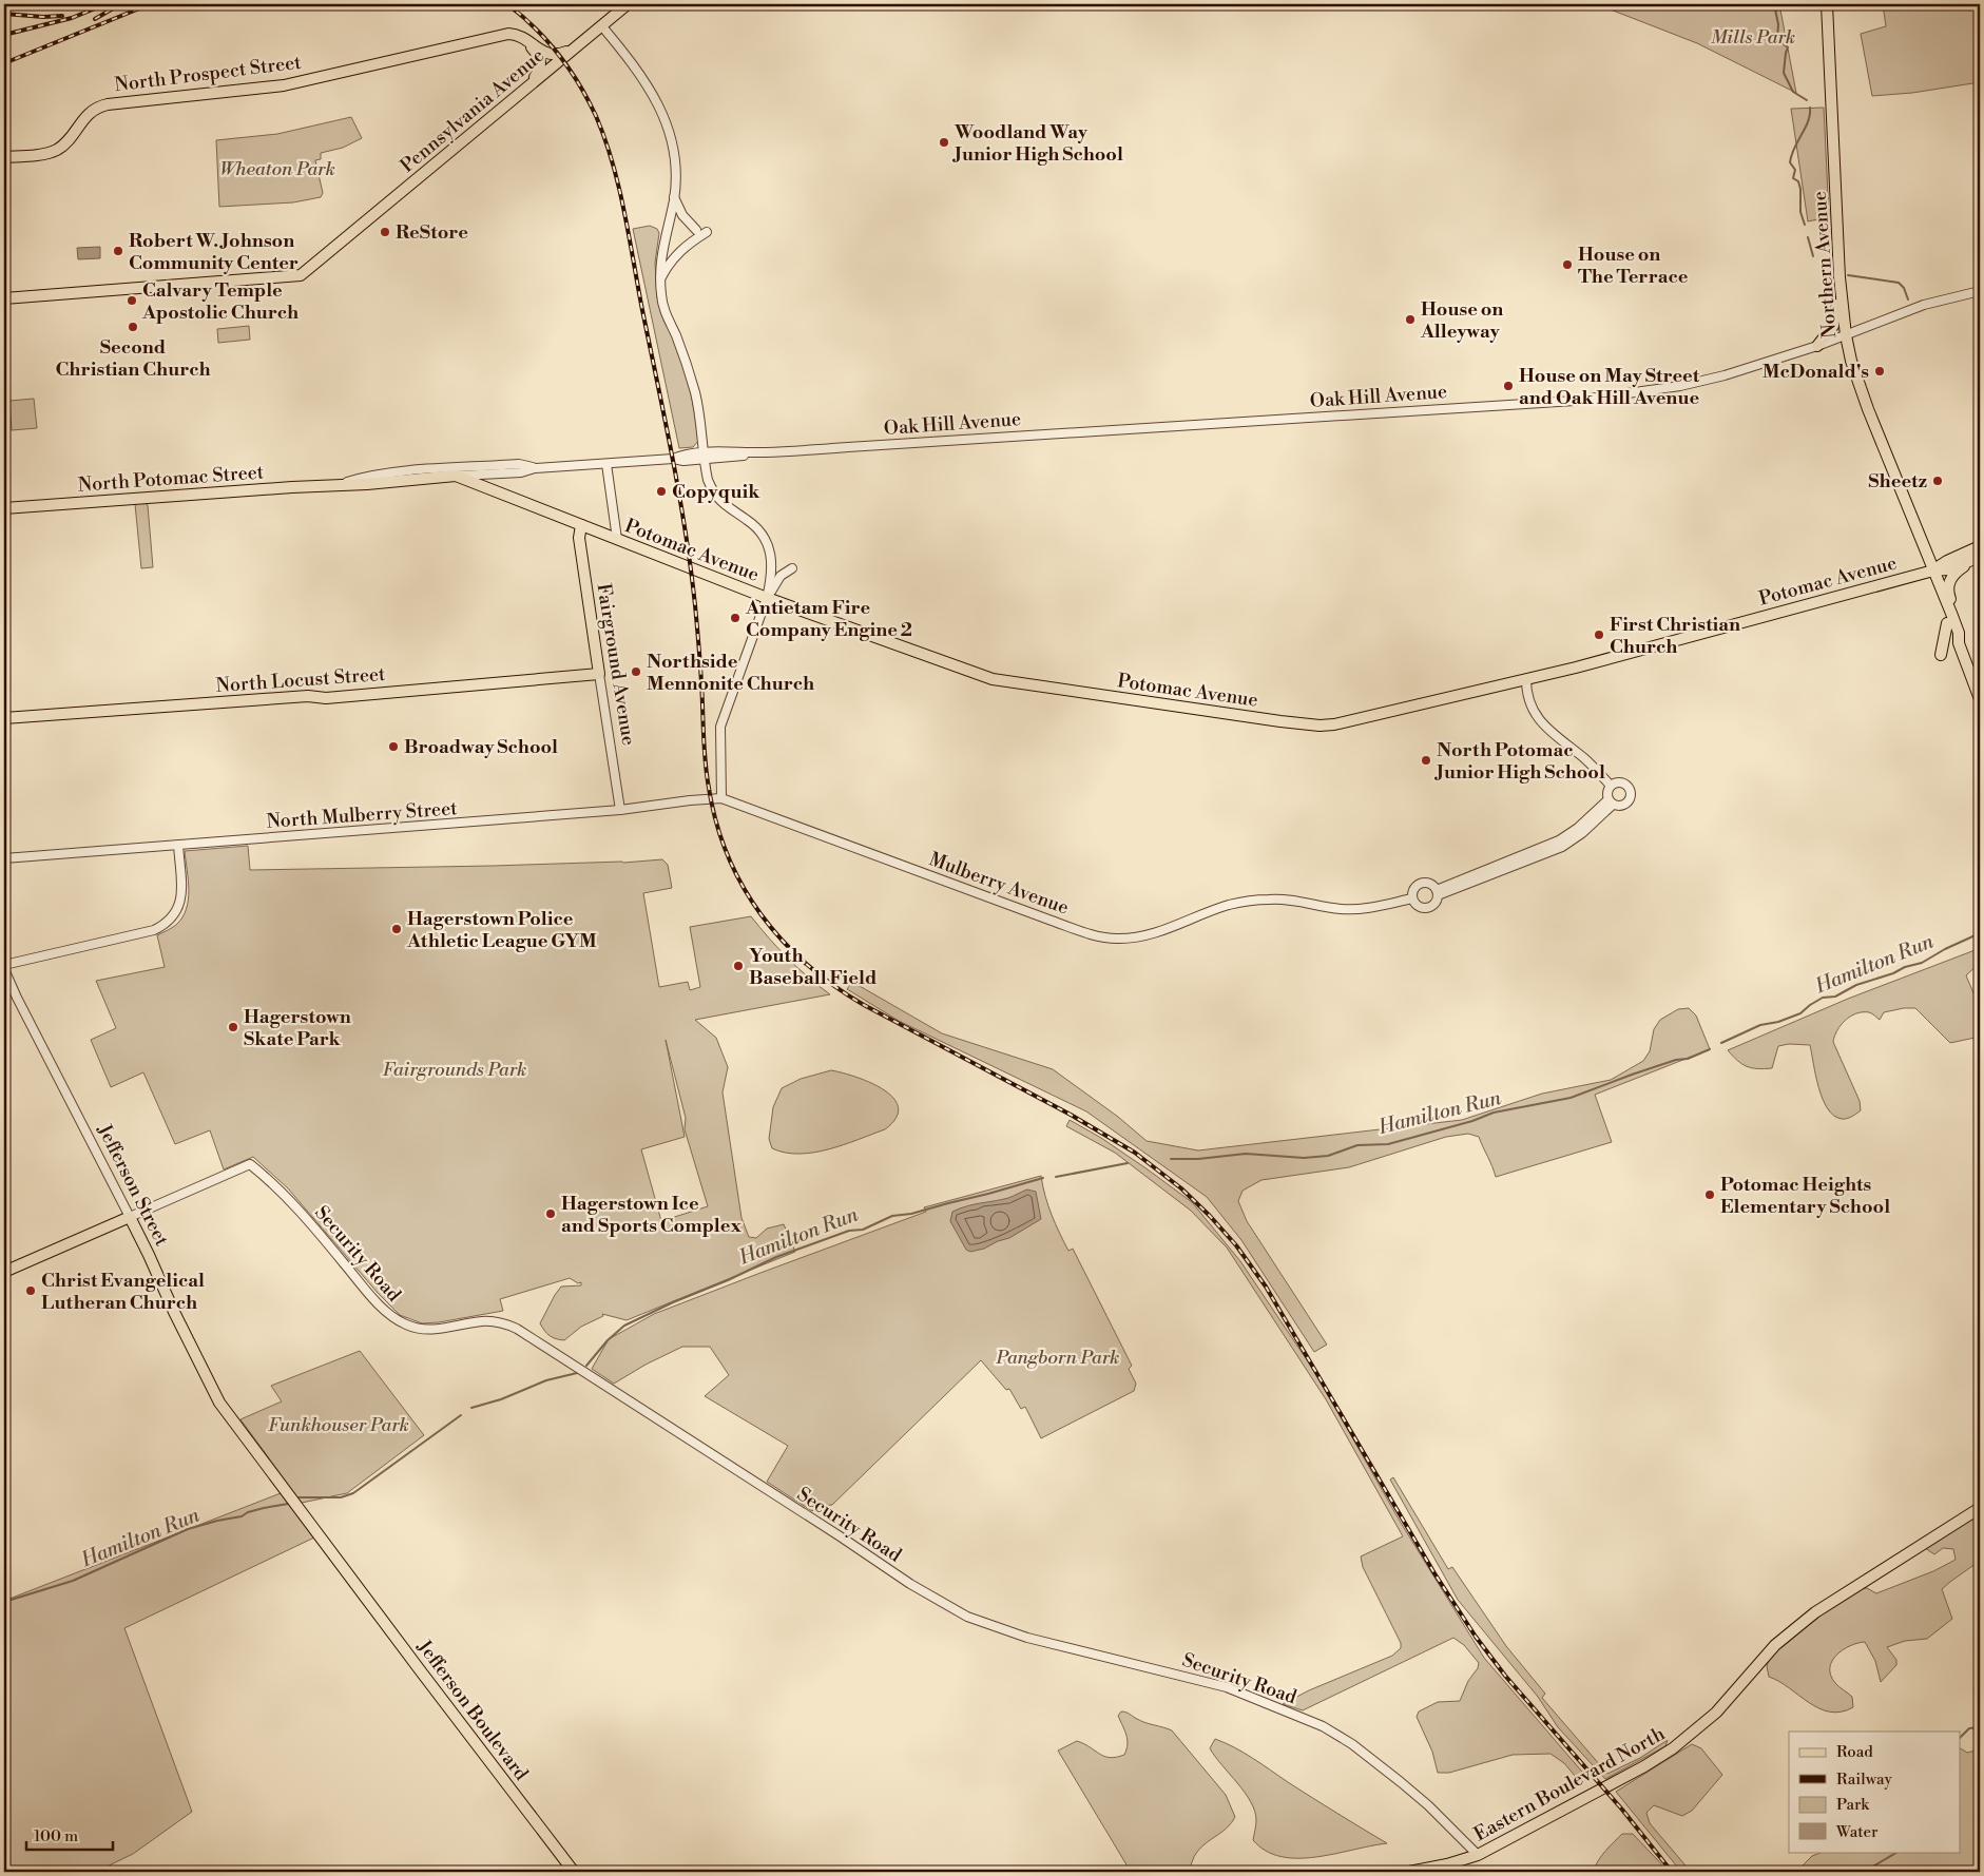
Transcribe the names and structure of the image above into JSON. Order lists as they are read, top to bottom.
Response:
{
  "streets": {
    "main road": [
      "North Prospect Street",
      "Pennsylvania Avenue",
      "Northern Avenue",
      "Oak Hill Avenue",
      "North Potomac Street",
      "Potomac Avenue",
      "Fairground Avenue",
      "North Locust Street",
      "Jefferson Street",
      "Jefferson Boulevard",
      "Eastern Boulevard North"
    ],
    "street": ["North Mulberry Street", "Mulberry Avenue", "Security Road"]
  },
  "crossings": [
    ["Northern Avenue", "Oak Hill Avenue"],
    ["Northern Avenue", "Potomac Avenue"],
    ["Oak Hill Avenue", "North Potomac Street"],
    ["Oak Hill Avenue", "Potomac Avenue"],
    ["Potomac Avenue", "Fairground Avenue"],
    ["Fairground Avenue", "North Locust Street"],
    ["Fairground Avenue", "North Mulberry Street"],
    ["North Mulberry Street", "Mulberry Avenue"],
    ["Jefferson Street", "Security Road"],
    ["Jefferson Street", "Jefferson Boulevard"],
    ["Security Road", "Eastern Boulevard North"]
  ],
  "water": ["Hamilton Run"],
  "parks": [
    "Mills Park",
    "Wheaton Park",
    "Fairgrounds Park",
    "Pangborn Park",
    "Funkhouser Park"
  ],
  "places": [
    "Woodland Way Junior High School",
    "ReStore",
    "Robert W. Johnson Community Center",
    "House on The Terrace",
    "Calvary Temple Apostolic Church",
    "House on Alleyway",
    "Second Christian Church",
    "McDonald's",
    "House on May Street and Oak Hill Avenue",
    "Sheetz",
    "Copyquik",
    "Antietam Fire Company Engine 2",
    "First Christian Church",
    "Northside Mennonite Church",
    "Broadway School",
    "North Potomac Junior High School",
    "Hagerstown Police Athletic League GYM",
    "Youth Baseball Field",
    "Hagerstown Skate Park",
    "Potomac Heights Elementary School",
    "Hagerstown Ice and Sports Complex",
    "Christ Evangelical Lutheran Church"
  ],
  "legend": [
    "Road",
    "Railway",
    "Park",
    "Water"
  ],
  "scale_bar": "100 m"
}
